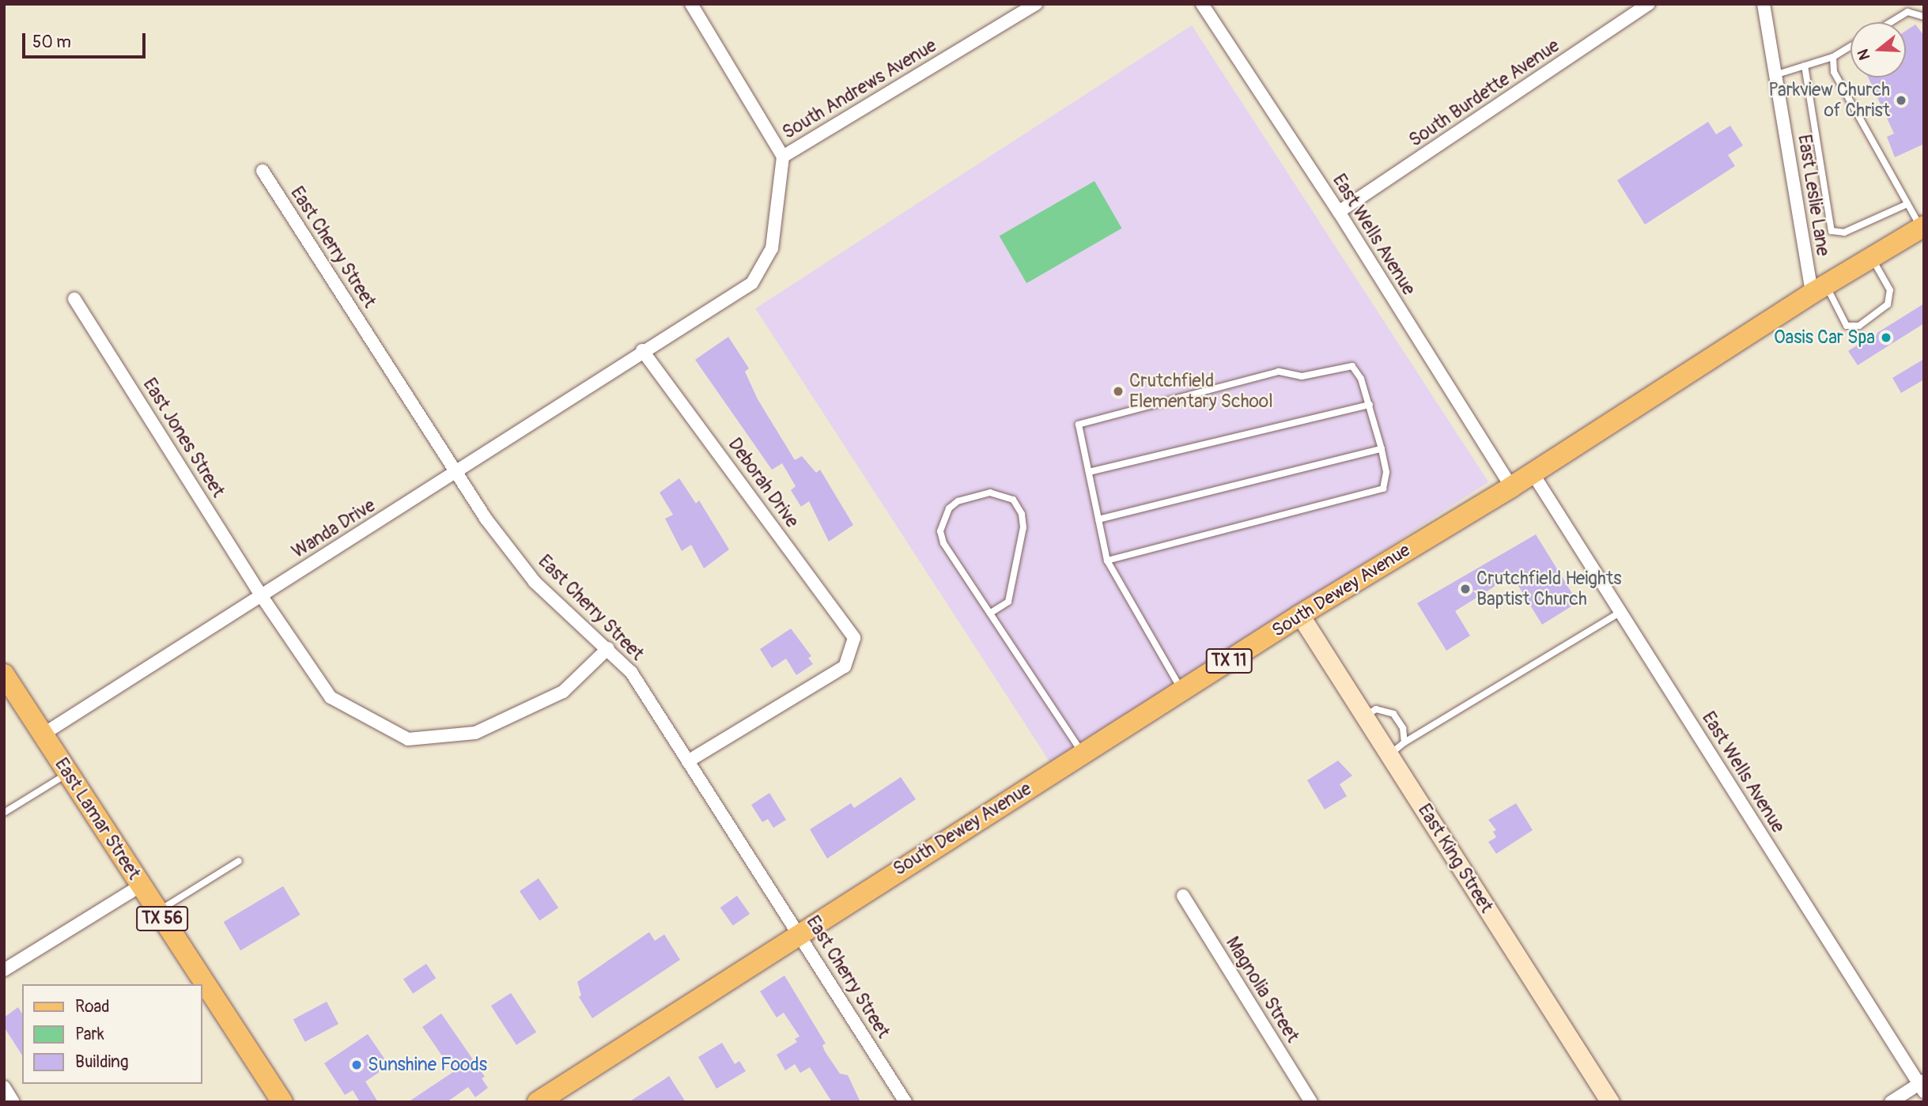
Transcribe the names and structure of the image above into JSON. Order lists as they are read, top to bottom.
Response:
{
  "streets": {
    "main road": [
      "South Dewey Avenue",
      "TX 11",
      "East Lamar Street",
      "TX 56"
    ],
    "street": [
      "South Andrews Avenue",
      "South Burdette Avenue",
      "East Leslie Lane",
      "East Wells Avenue",
      "East Cherry Street",
      "East Jones Street",
      "Deborah Drive",
      "Wanda Drive",
      "East King Street",
      "Magnolia Street"
    ]
  },
  "crossings": [
    ["South Andrews Avenue", "Deborah Drive"],
    ["South Andrews Avenue", "Wanda Drive"],
    ["South Burdette Avenue", "East Wells Avenue"],
    ["East Leslie Lane", "South Dewey Avenue"],
    ["East Wells Avenue", "South Dewey Avenue"],
    ["East Cherry Street", "East Jones Street"],
    ["East Cherry Street", "Deborah Drive"],
    ["East Cherry Street", "Wanda Drive"],
    ["East Cherry Street", "South Dewey Avenue"],
    ["East Jones Street", "Wanda Drive"],
    ["Deborah Drive", "Wanda Drive"],
    ["Wanda Drive", "East Lamar Street"],
    ["South Dewey Avenue", "East King Street"]
  ],
  "places": [
    "Parkview Church of Christ",
    "Oasis Car Spa",
    "Crutchfield Elementary School",
    "Crutchfield Heights Baptist Church",
    "Sunshine Foods"
  ],
  "legend": ["Road", "Park", "Building"],
  "scale_bar": "50 m",
  "north": "left"
}
